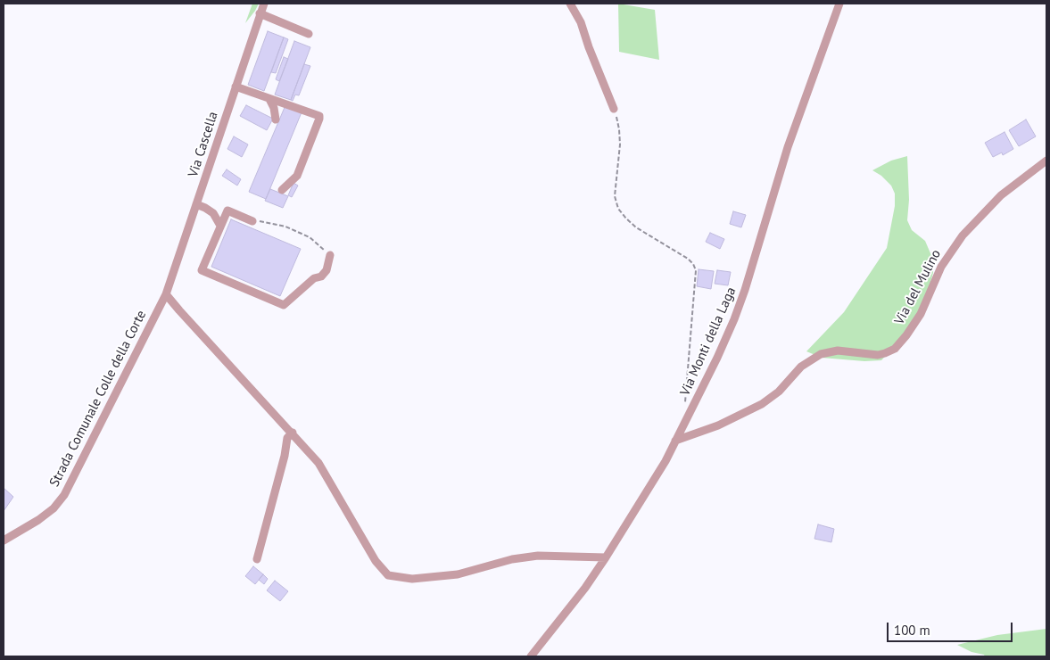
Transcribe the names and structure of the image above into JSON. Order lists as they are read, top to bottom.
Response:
{
  "streets": {
    "street": [
      "Via Cascella",
      "Via del Mulino",
      "Via Monti della Laga",
      "Strada Comunale Colle della Corte"
    ]
  },
  "crossings": [
    ["Via Cascella", "Strada Comunale Colle della Corte"],
    ["Via del Mulino", "Via Monti della Laga"]
  ],
  "scale_bar": "100 m"
}
